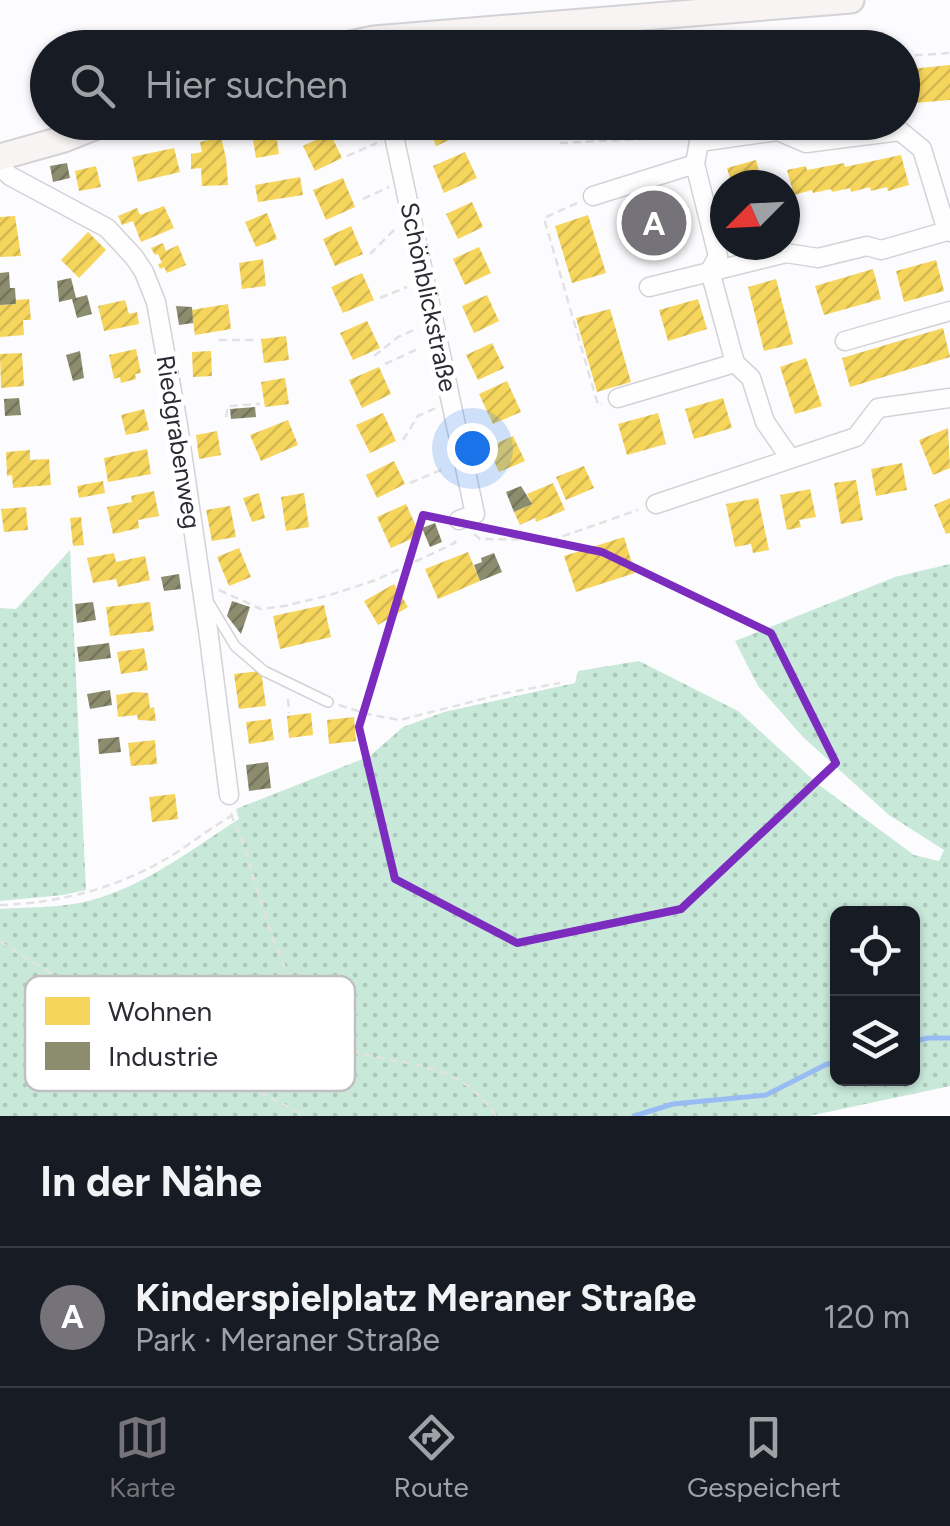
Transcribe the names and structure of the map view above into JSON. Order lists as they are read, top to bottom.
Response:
{
  "streets": {
    "street": ["Schönblickstraße", "Riedgrabenweg"]
  },
  "legend": ["Wohnen", "Industrie"],
  "north": "bottom left",
  "page": {
    "search": "Hier suchen",
    "pins": "A",
    "heading": "In der Nähe",
    "list": [
      {
        "mark": "A",
        "name": "Kinderspielplatz Meraner Straße",
        "note": "Park · Meraner Straße",
        "value": "120 m"
      }
    ],
    "nav": ["Karte", "Route", "Gespeichert"]
  }
}
